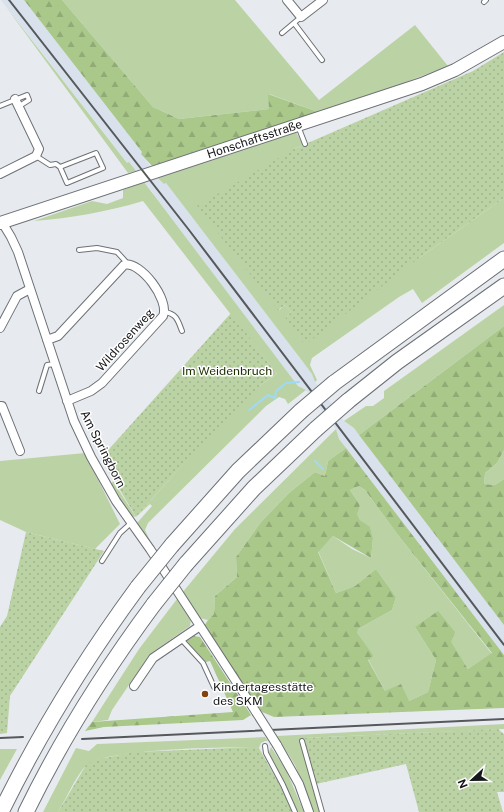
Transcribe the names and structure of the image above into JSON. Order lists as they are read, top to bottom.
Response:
{
  "streets": {
    "street": ["Honschaftsstraße", "Wildrosenweg", "Am Springborn"]
  },
  "crossings": [
    ["Honschaftsstraße", "Am Springborn"],
    ["Wildrosenweg", "Am Springborn"]
  ],
  "parks": ["Im Weidenbruch"],
  "places": ["Kindertagesstätte des SKM"],
  "north": "left"
}
